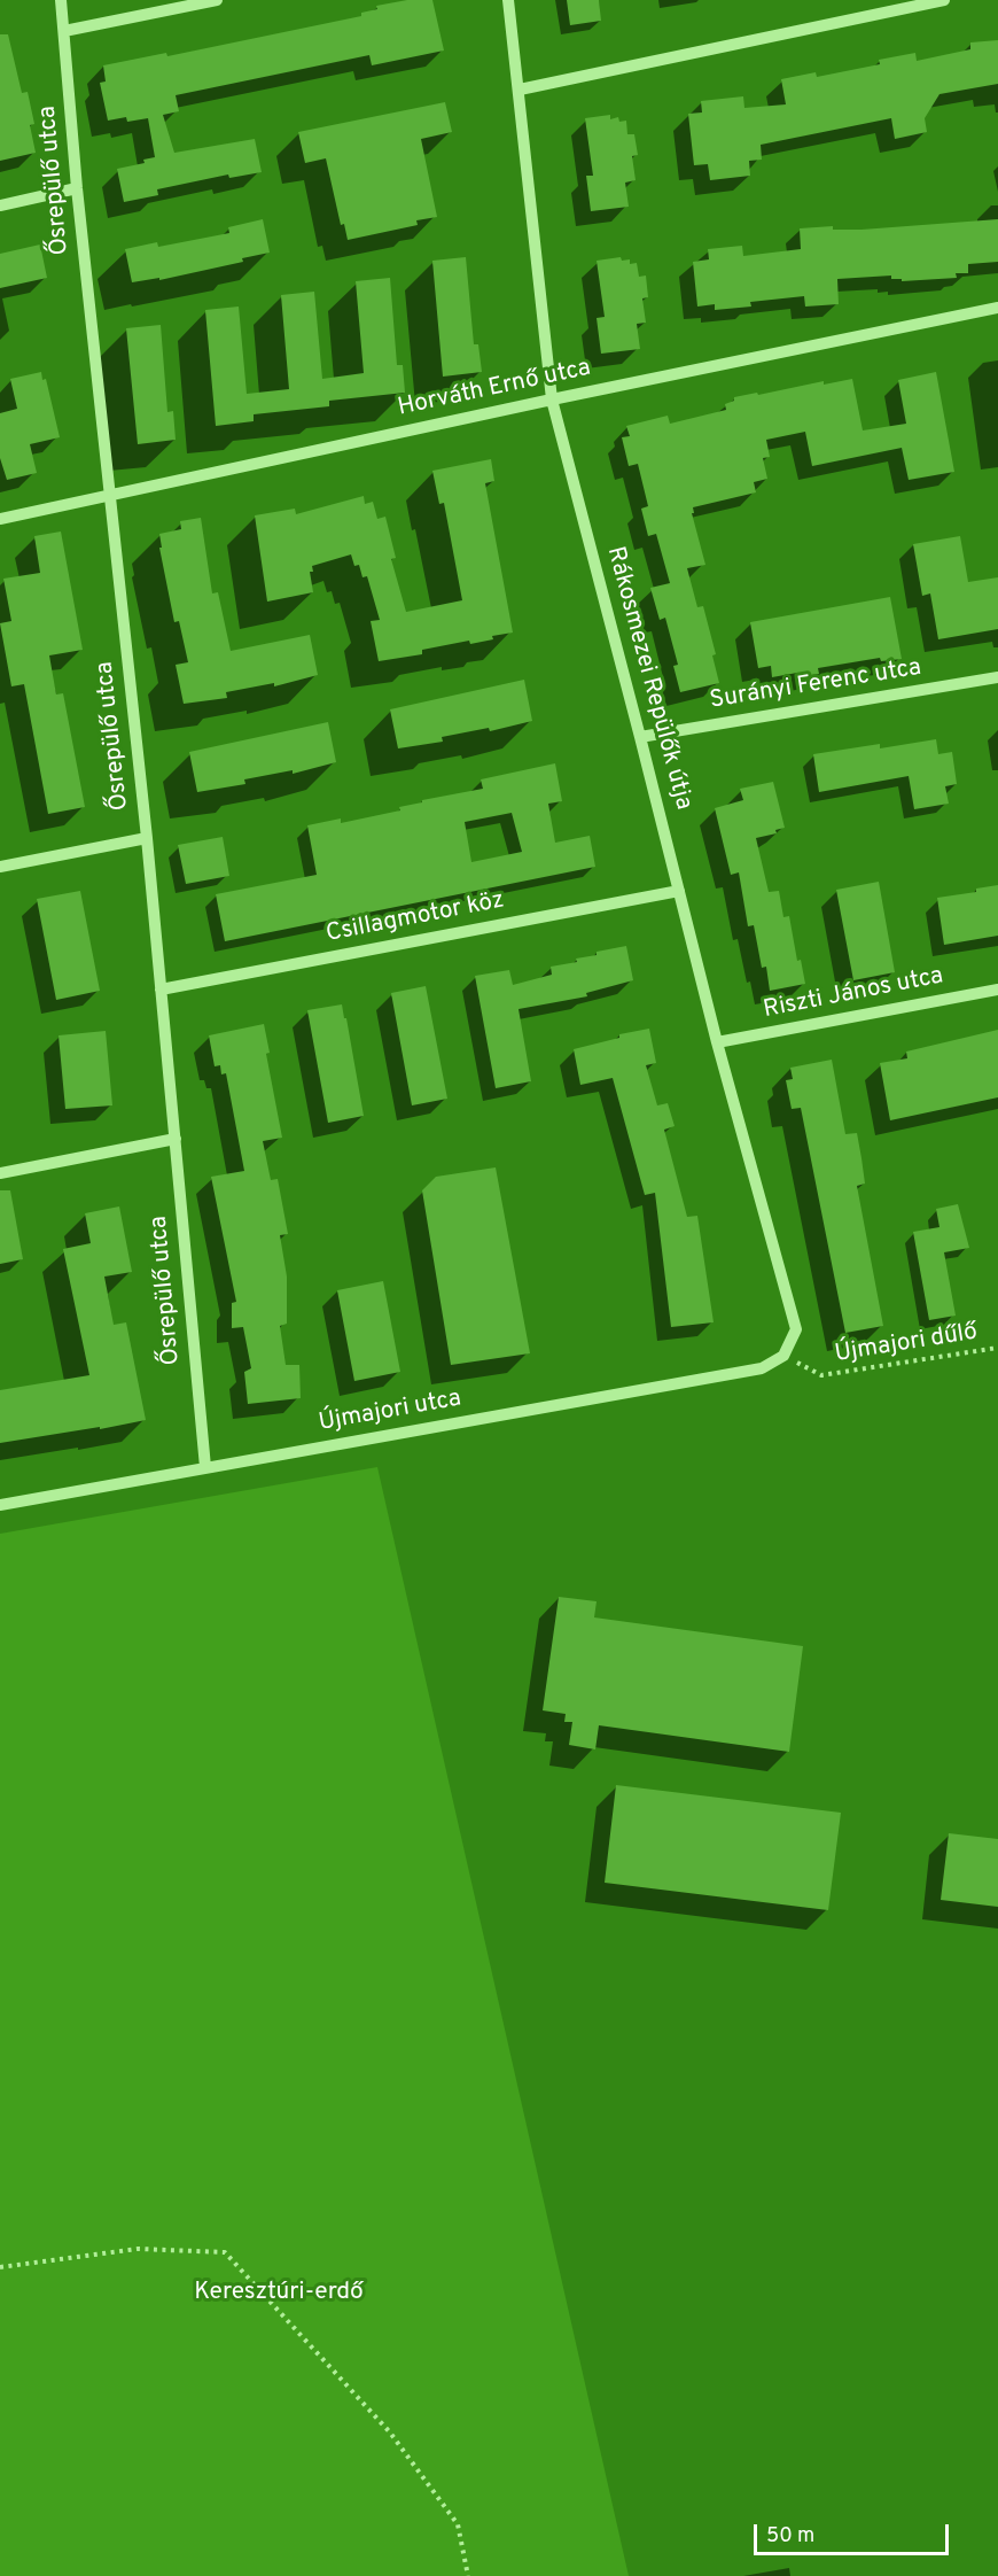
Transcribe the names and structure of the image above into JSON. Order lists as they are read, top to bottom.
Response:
{
  "streets": {
    "street": [
      "Ősrepülő utca",
      "Horváth Ernő utca",
      "Rákosmezei Repülők útja",
      "Surányi Ferenc utca",
      "Csillagmotor köz",
      "Riszti János utca",
      "Újmajori utca"
    ],
    "path": ["Újmajori dűlő"]
  },
  "crossings": [
    ["Ősrepülő utca", "Horváth Ernő utca"],
    ["Ősrepülő utca", "Csillagmotor köz"],
    ["Ősrepülő utca", "Újmajori utca"],
    ["Horváth Ernő utca", "Rákosmezei Repülők útja"],
    ["Rákosmezei Repülők útja", "Surányi Ferenc utca"],
    ["Rákosmezei Repülők útja", "Csillagmotor köz"],
    ["Rákosmezei Repülők útja", "Riszti János utca"],
    ["Rákosmezei Repülők útja", "Újmajori dűlő"],
    ["Rákosmezei Repülők útja", "Újmajori utca"],
    ["Újmajori dűlő", "Újmajori utca"]
  ],
  "parks": ["Keresztúri-erdő"],
  "scale_bar": "50 m"
}
